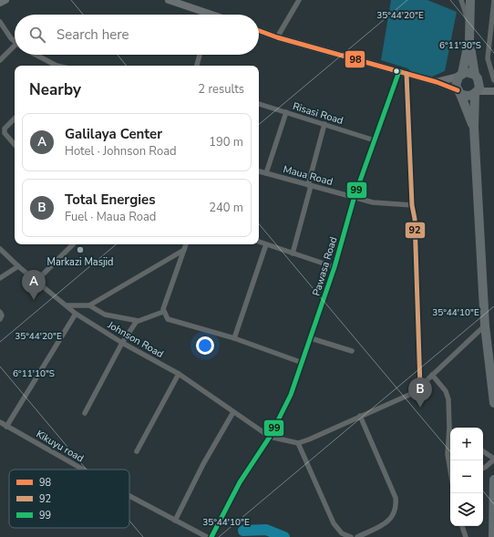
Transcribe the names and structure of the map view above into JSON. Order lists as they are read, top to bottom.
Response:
{
  "streets": {
    "street": [
      "Risasi Road",
      "Maua Road",
      "Pawasa Road",
      "Johnson Road",
      "Kikuyu road"
    ]
  },
  "crossings": [
    ["Risasi Road", "Pawasa Road"],
    ["Maua Road", "Pawasa Road"],
    ["Pawasa Road", "Johnson Road"]
  ],
  "places": ["Markazi Masjid"],
  "lines": ["transit line 98", "transit line 99", "transit line 92"],
  "legend": ["98", "92", "99"],
  "page": {
    "search": "Search here",
    "heading": ["Nearby", "2 results"],
    "list": [
      {
        "mark": "A",
        "name": "Galilaya Center",
        "note": "Hotel · Johnson Road",
        "value": "190 m"
      },
      {
        "mark": "B",
        "name": "Total Energies",
        "note": "Fuel · Maua Road",
        "value": "240 m"
      }
    ],
    "pins": ["A", "B"],
    "map_buttons": ["+", "−"]
  },
  "coordinates": [
    "35°44'20\"E",
    "6°11'30\"S",
    "35°44'10\"E",
    "6°11'10\"S"
  ]
}
